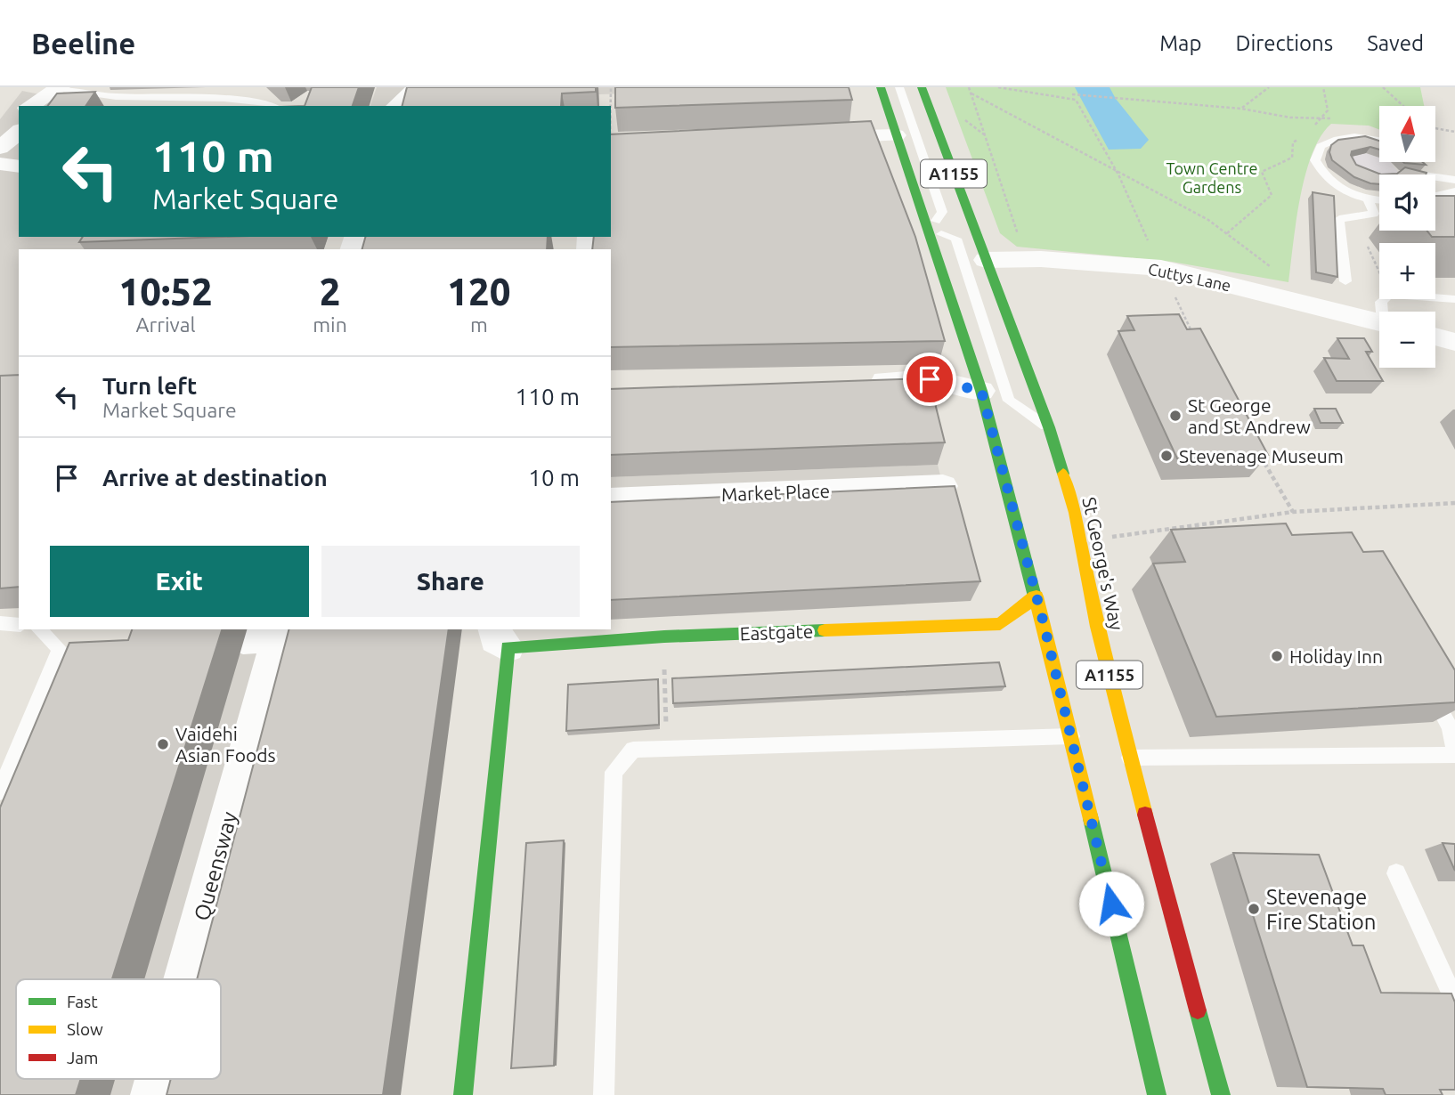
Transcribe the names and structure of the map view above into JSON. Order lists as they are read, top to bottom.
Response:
{
  "streets": {
    "main road": ["A1155", "St George's Way", "Eastgate"],
    "street": ["Cuttys Lane", "Market Place", "Queensway"]
  },
  "crossings": [
    ["A1155", "Eastgate"],
    ["Cuttys Lane", "St George's Way"]
  ],
  "parks": ["Town Centre Gardens"],
  "places": [
    "St George and St Andrew",
    "Stevenage Museum",
    "Holiday Inn",
    "Vaidehi Asian Foods",
    "Stevenage Fire Station"
  ],
  "legend": ["Fast", "Slow", "Jam"],
  "north": "top",
  "page": {
    "header": "Beeline",
    "nav": ["Map", "Directions", "Saved"],
    "map_buttons": ["+", "−"],
    "turn": ["110 m", "Market Square"],
    "eta": [
      "10:52",
      "Arrival",
      "2",
      "min",
      "120",
      "m"
    ],
    "list": [
      {
        "name": "Turn left",
        "note": "Market Square",
        "value": "110 m"
      },
      {
        "name": "Arrive at destination",
        "value": "10 m"
      }
    ],
    "buttons": ["Exit", "Share"]
  }
}
